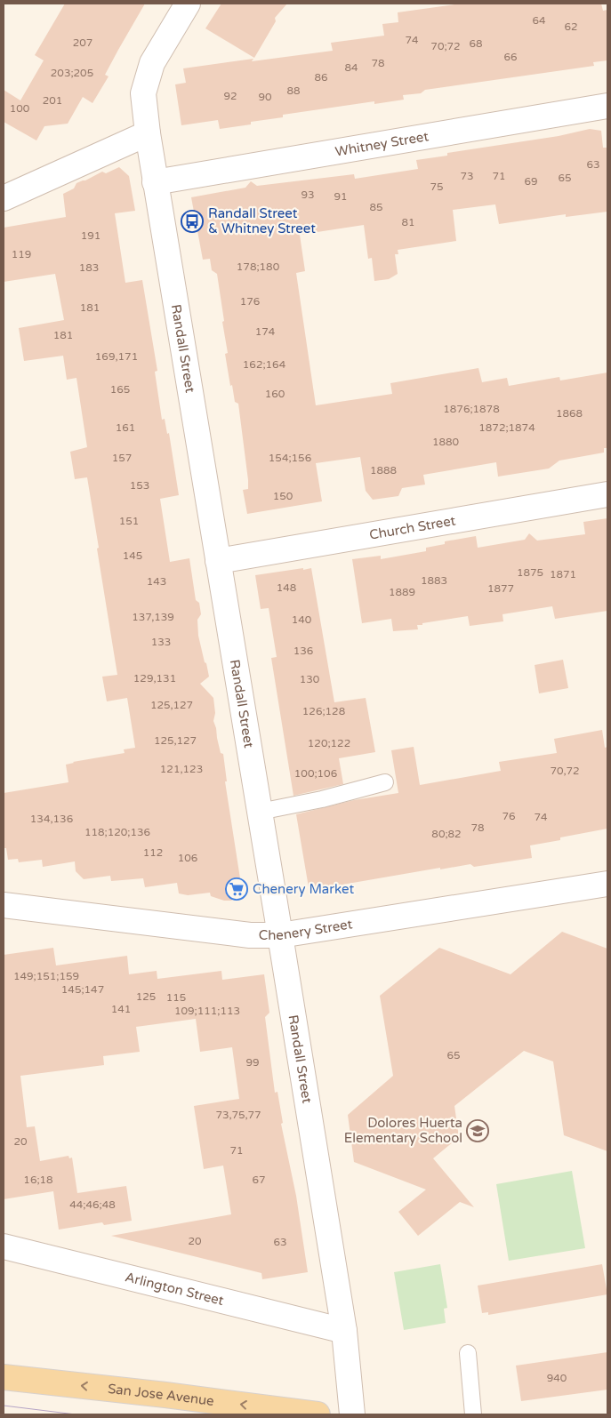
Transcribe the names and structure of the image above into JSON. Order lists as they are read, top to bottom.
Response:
{
  "streets": {
    "main road": ["San Jose Avenue"],
    "street": [
      "Whitney Street",
      "Randall Street",
      "Church Street",
      "Chenery Street",
      "Arlington Street"
    ]
  },
  "crossings": [
    ["Whitney Street", "Randall Street"],
    ["Randall Street", "Church Street"],
    ["Randall Street", "Chenery Street"],
    ["Randall Street", "Arlington Street"]
  ],
  "one_way": ["San Jose Avenue"],
  "places": {
    "bus stop": ["Randall Street & Whitney Street"],
    "supermarket": ["Chenery Market"],
    "school or university": ["Dolores Huerta Elementary School"]
  },
  "house_numbers": [
    "64",
    "62",
    "74",
    "207",
    "68",
    "70;72",
    "66",
    "78",
    "84",
    "203;205",
    "86",
    "88",
    "92",
    "90",
    "201",
    "100",
    "63",
    "73",
    "71",
    "65",
    "69",
    "75",
    "93",
    "91",
    "85",
    "81",
    "191",
    "119",
    "178;180",
    "183",
    "176",
    "181",
    "174",
    "181",
    "169,171",
    "162;164",
    "165",
    "160",
    "1876;1878",
    "1868",
    "161",
    "1872;1874",
    "1880",
    "157",
    "154;156",
    "1888",
    "153",
    "150",
    "151",
    "145",
    "1875",
    "1871",
    "1883",
    "143",
    "148",
    "1877",
    "1889",
    "137,139",
    "140",
    "133",
    "136",
    "129,131",
    "130",
    "125,127",
    "126;128",
    "125,127",
    "120;122",
    "121,123",
    "70,72",
    "100;106",
    "76",
    "74",
    "134,136",
    "78",
    "118;120;136",
    "80;82",
    "112",
    "106",
    "149;151;159",
    "145;147",
    "125",
    "115",
    "141",
    "109;111;113",
    "65",
    "99",
    "73,75,77",
    "20",
    "71",
    "16;18",
    "67",
    "44;46;48",
    "20",
    "63",
    "940"
  ]
}
